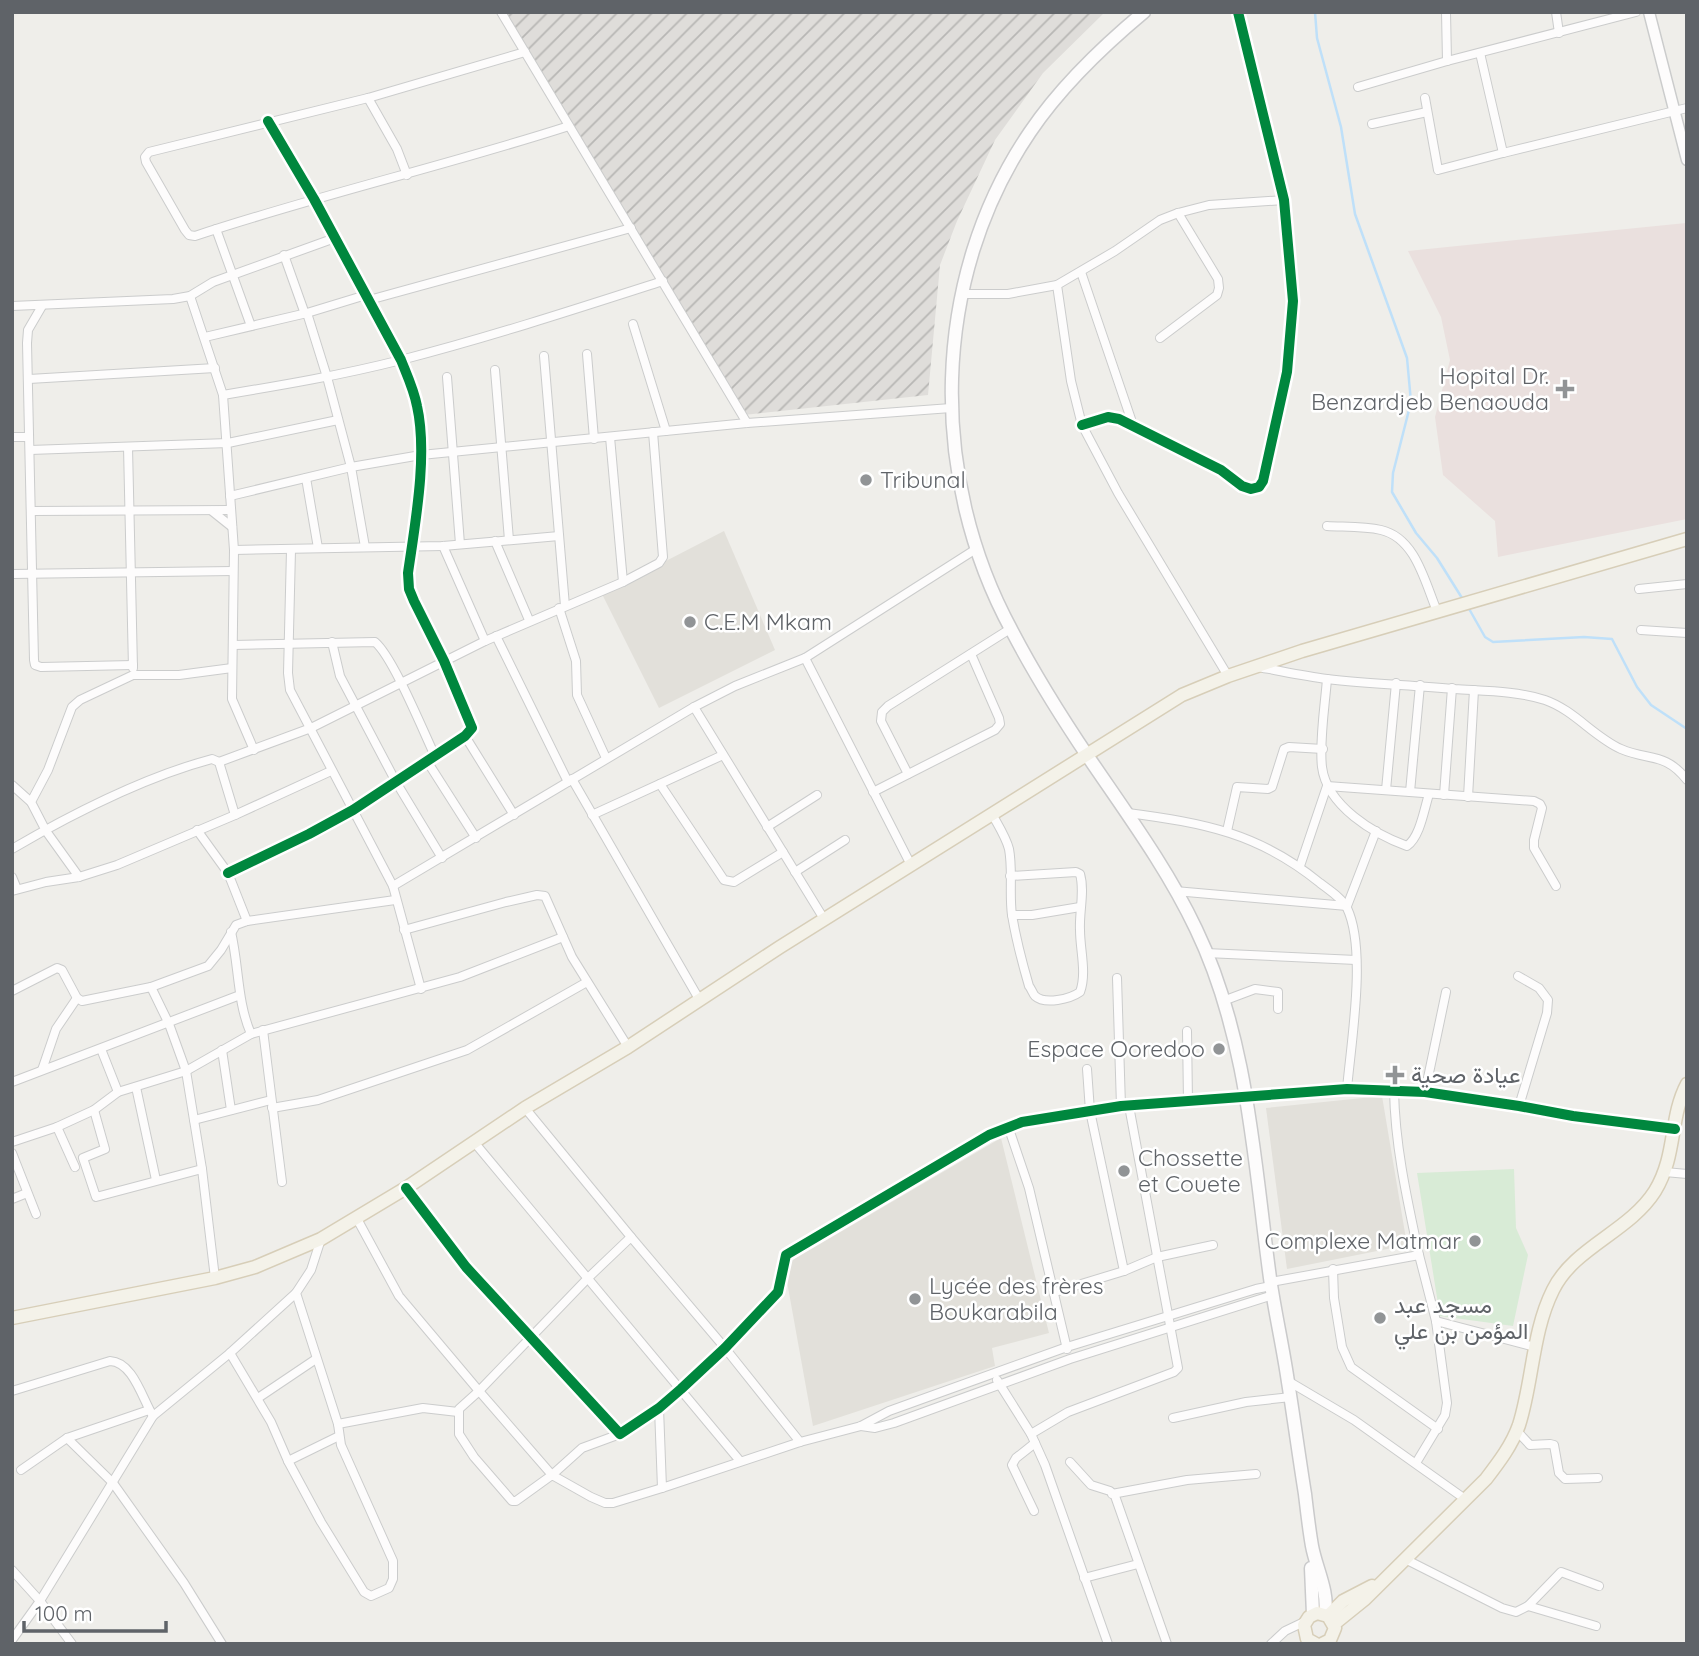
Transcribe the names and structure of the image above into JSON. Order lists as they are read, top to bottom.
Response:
{
  "places": {
    "health": ["Hopital Dr. Benzardjeb Benaouda", "عيادة صحية"],
    "other": [
      "Tribunal",
      "C.E.M Mkam",
      "Espace Ooredoo",
      "Chossette et Couete",
      "Complexe Matmar",
      "Lycée des frères Boukarabila",
      "مسجد عبد المؤمن بن علي"
    ]
  },
  "scale_bar": "100 m"
}
